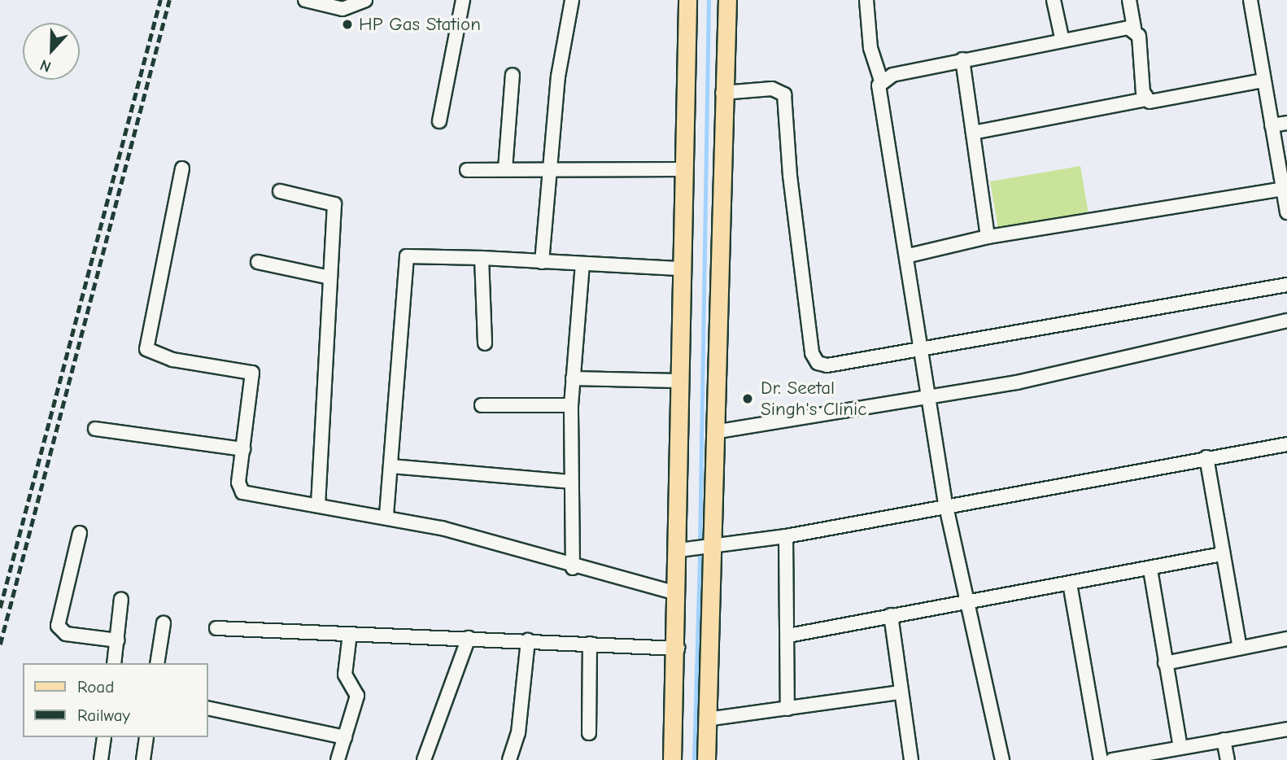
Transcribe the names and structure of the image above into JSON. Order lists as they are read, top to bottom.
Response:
{
  "places": ["HP Gas Station", "Dr. Seetal Singh's Clinic"],
  "legend": ["Road", "Railway"],
  "north": "bottom"
}
